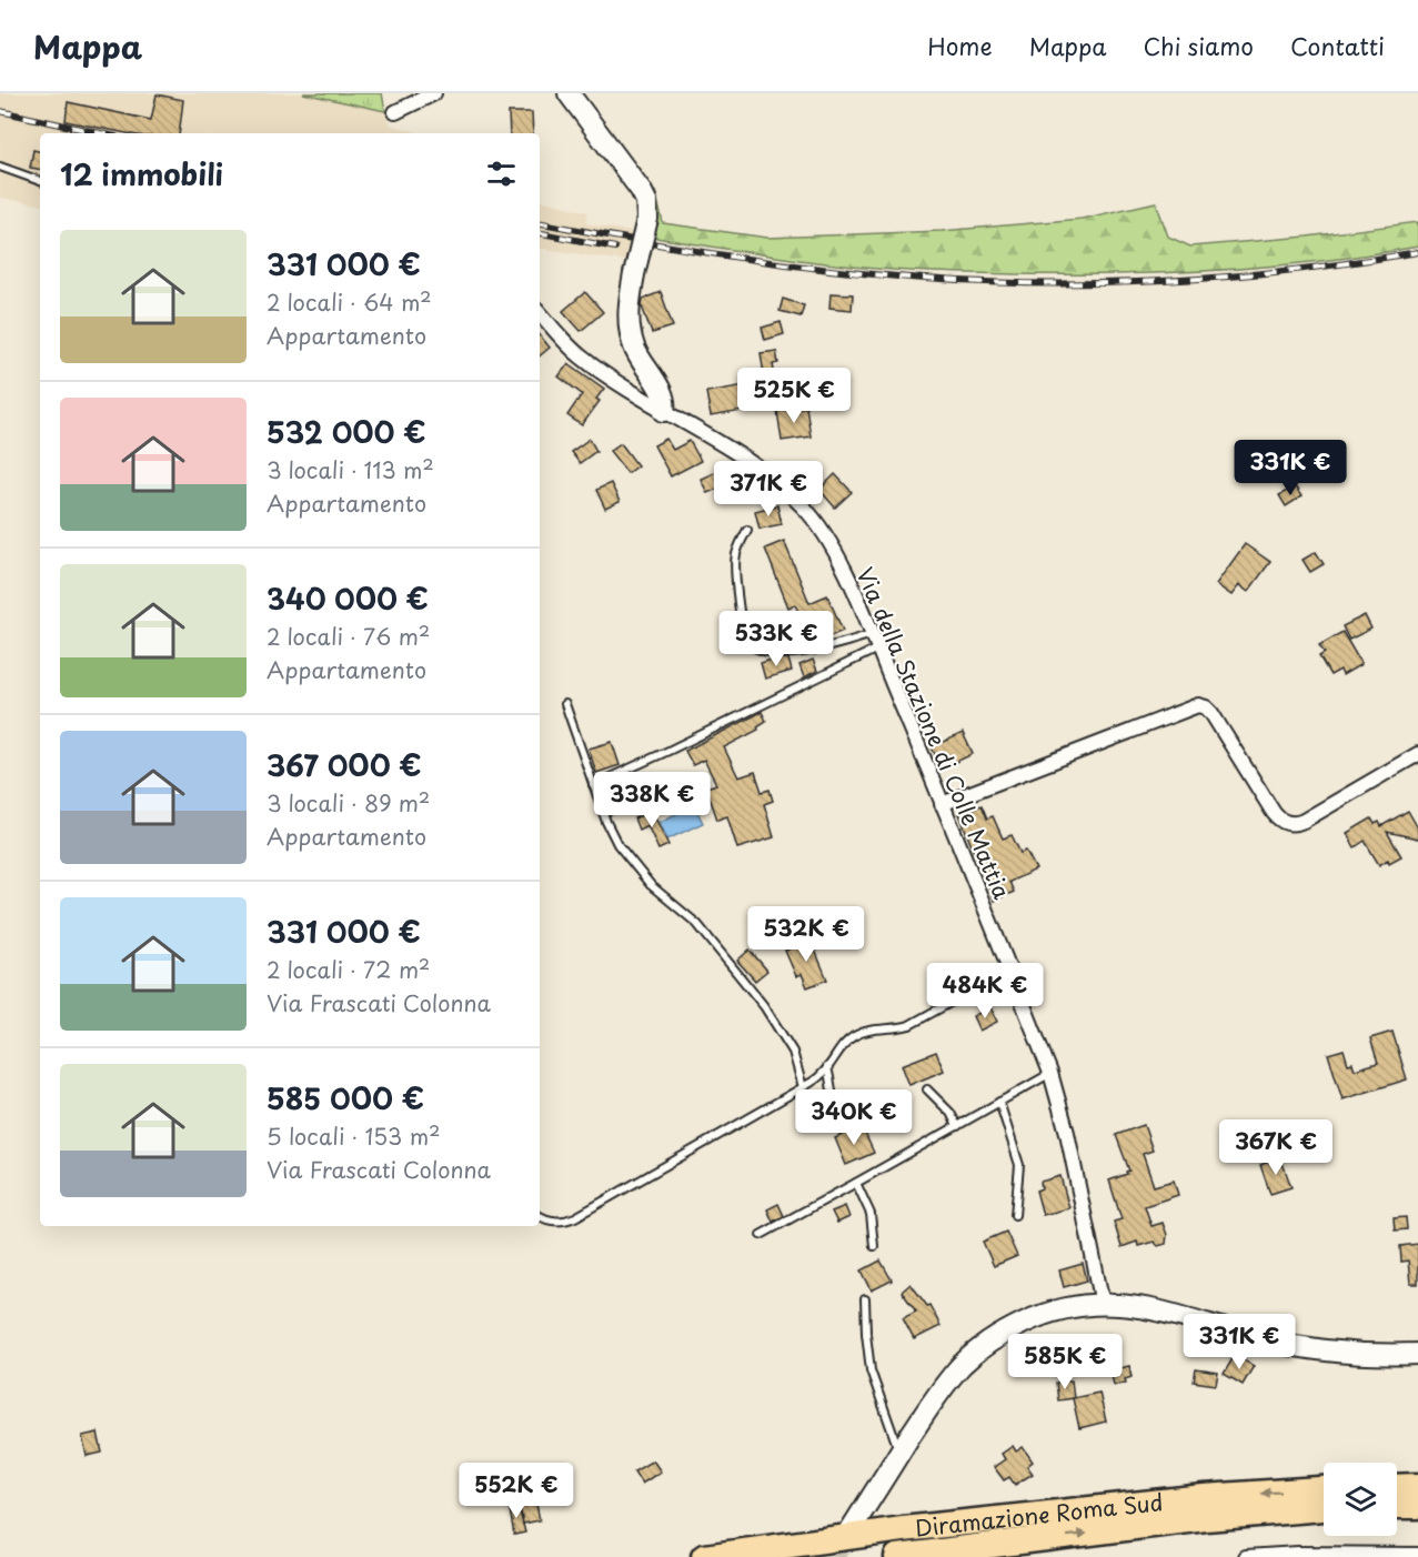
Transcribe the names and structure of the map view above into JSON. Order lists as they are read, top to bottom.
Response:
{
  "streets": {
    "highway": ["Diramazione Roma Sud"],
    "street": ["Via della Stazione di Colle Mattia"]
  },
  "page": {
    "header": "Mappa",
    "nav": [
      "Home",
      "Mappa",
      "Chi siamo",
      "Contatti"
    ],
    "heading": "12 immobili",
    "list": [
      {
        "name": "331 000 €",
        "note": "2 locali · 64 m² · Appartamento"
      },
      {
        "name": "532 000 €",
        "note": "3 locali · 113 m² · Appartamento"
      },
      {
        "name": "340 000 €",
        "note": "2 locali · 76 m² · Appartamento"
      },
      {
        "name": "367 000 €",
        "note": "3 locali · 89 m² · Appartamento"
      },
      {
        "name": "331 000 €",
        "note": "2 locali · 72 m² · Via Frascati Colonna"
      },
      {
        "name": "585 000 €",
        "note": "5 locali · 153 m² · Via Frascati Colonna"
      }
    ],
    "price": [
      "525K €",
      "331K €",
      "371K €",
      "533K €",
      "338K €",
      "532K €",
      "484K €",
      "340K €",
      "367K €",
      "331K €",
      "585K €",
      "552K €"
    ]
  }
}
